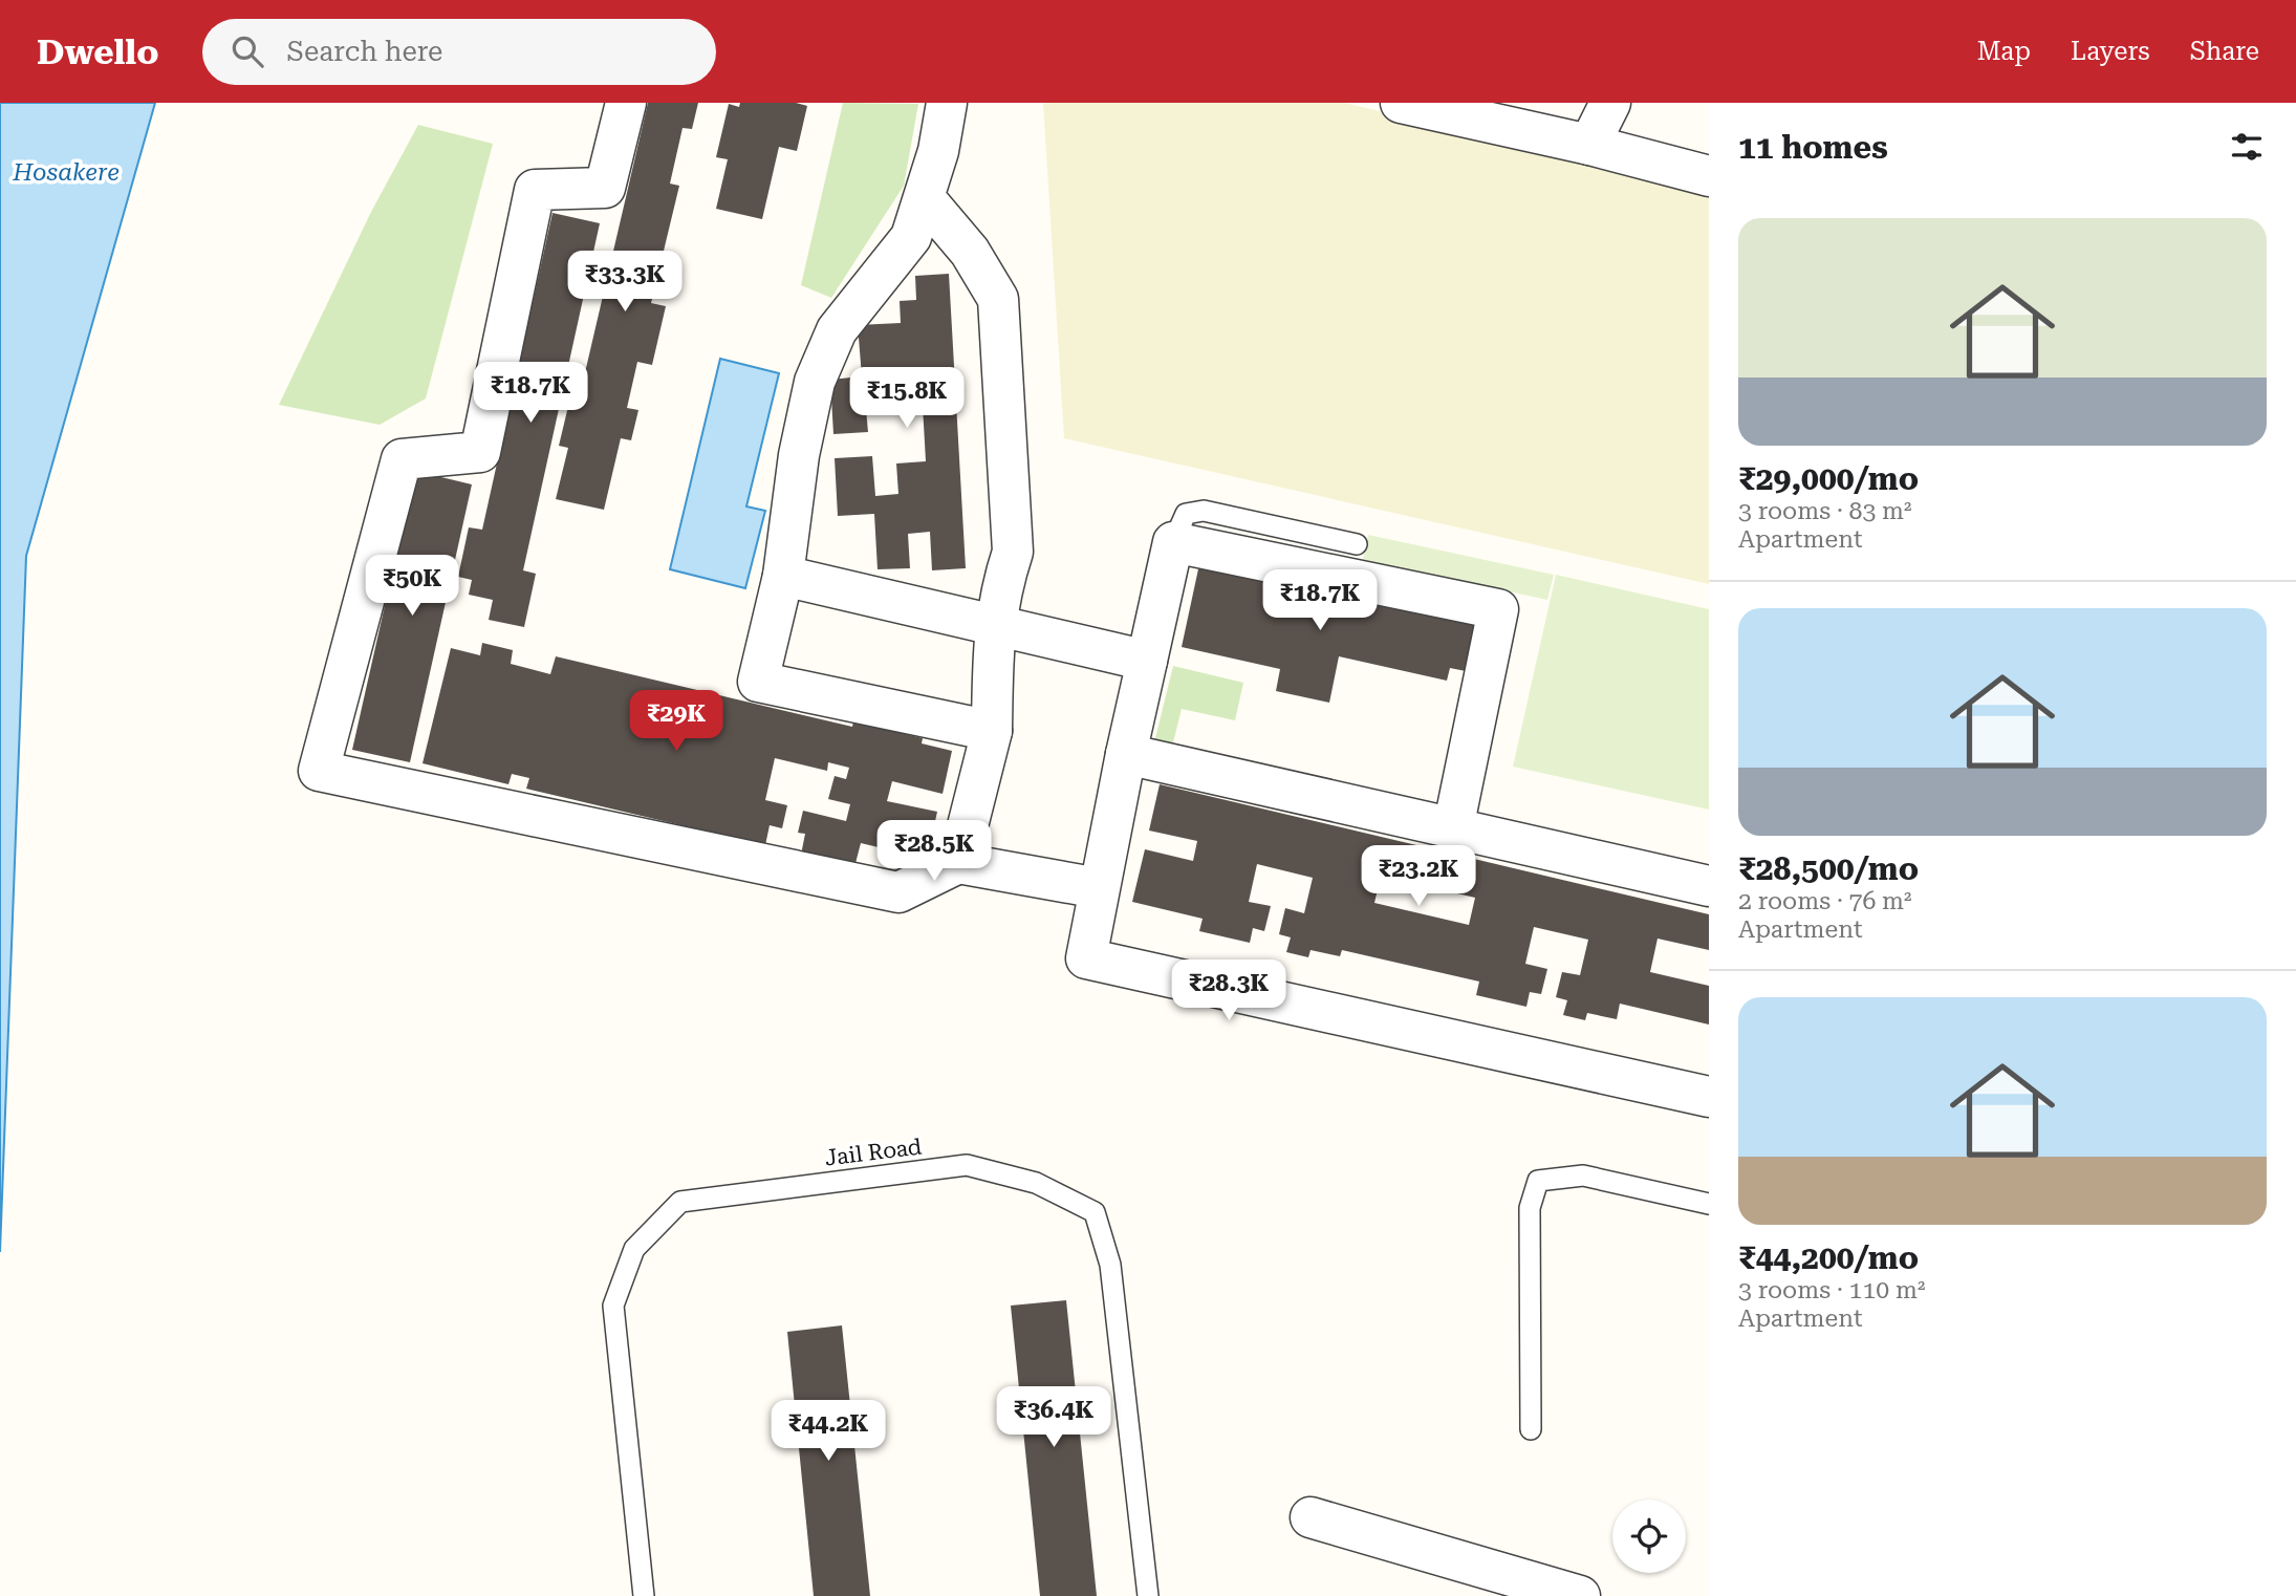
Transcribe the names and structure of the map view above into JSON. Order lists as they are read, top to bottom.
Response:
{
  "streets": {
    "lane": ["Jail Road"]
  },
  "water": ["Hosakere"],
  "page": {
    "header": "Dwello",
    "search": "Search here",
    "nav": ["Map", "Layers", "Share"],
    "heading": "11 homes",
    "list": [
      {
        "name": "₹29,000/mo",
        "note": "3 rooms · 83 m² · Apartment"
      },
      {
        "name": "₹28,500/mo",
        "note": "2 rooms · 76 m² · Apartment"
      },
      {
        "name": "₹44,200/mo",
        "note": "3 rooms · 110 m² · Apartment"
      }
    ],
    "price": [
      "₹33.3K",
      "₹18.7K",
      "₹15.8K",
      "₹50K",
      "₹18.7K",
      "₹29K",
      "₹28.5K",
      "₹23.2K",
      "₹28.3K",
      "₹36.4K",
      "₹44.2K"
    ]
  }
}
